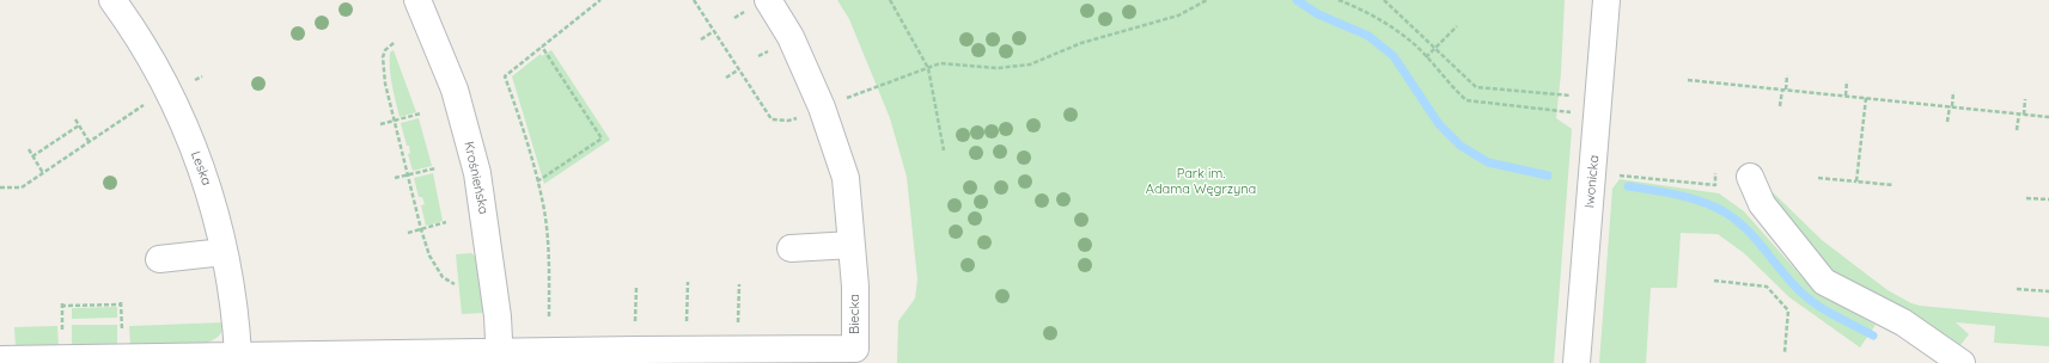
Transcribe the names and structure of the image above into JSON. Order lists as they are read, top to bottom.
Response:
{
  "streets": {
    "street": [
      "Leska",
      "Krośnieńska",
      "Iwonicka",
      "Biecka"
    ]
  },
  "crossings": [
    ["Krośnieńska", "Biecka"]
  ],
  "parks": ["Park im. Adama Węgrzyna"]
}
